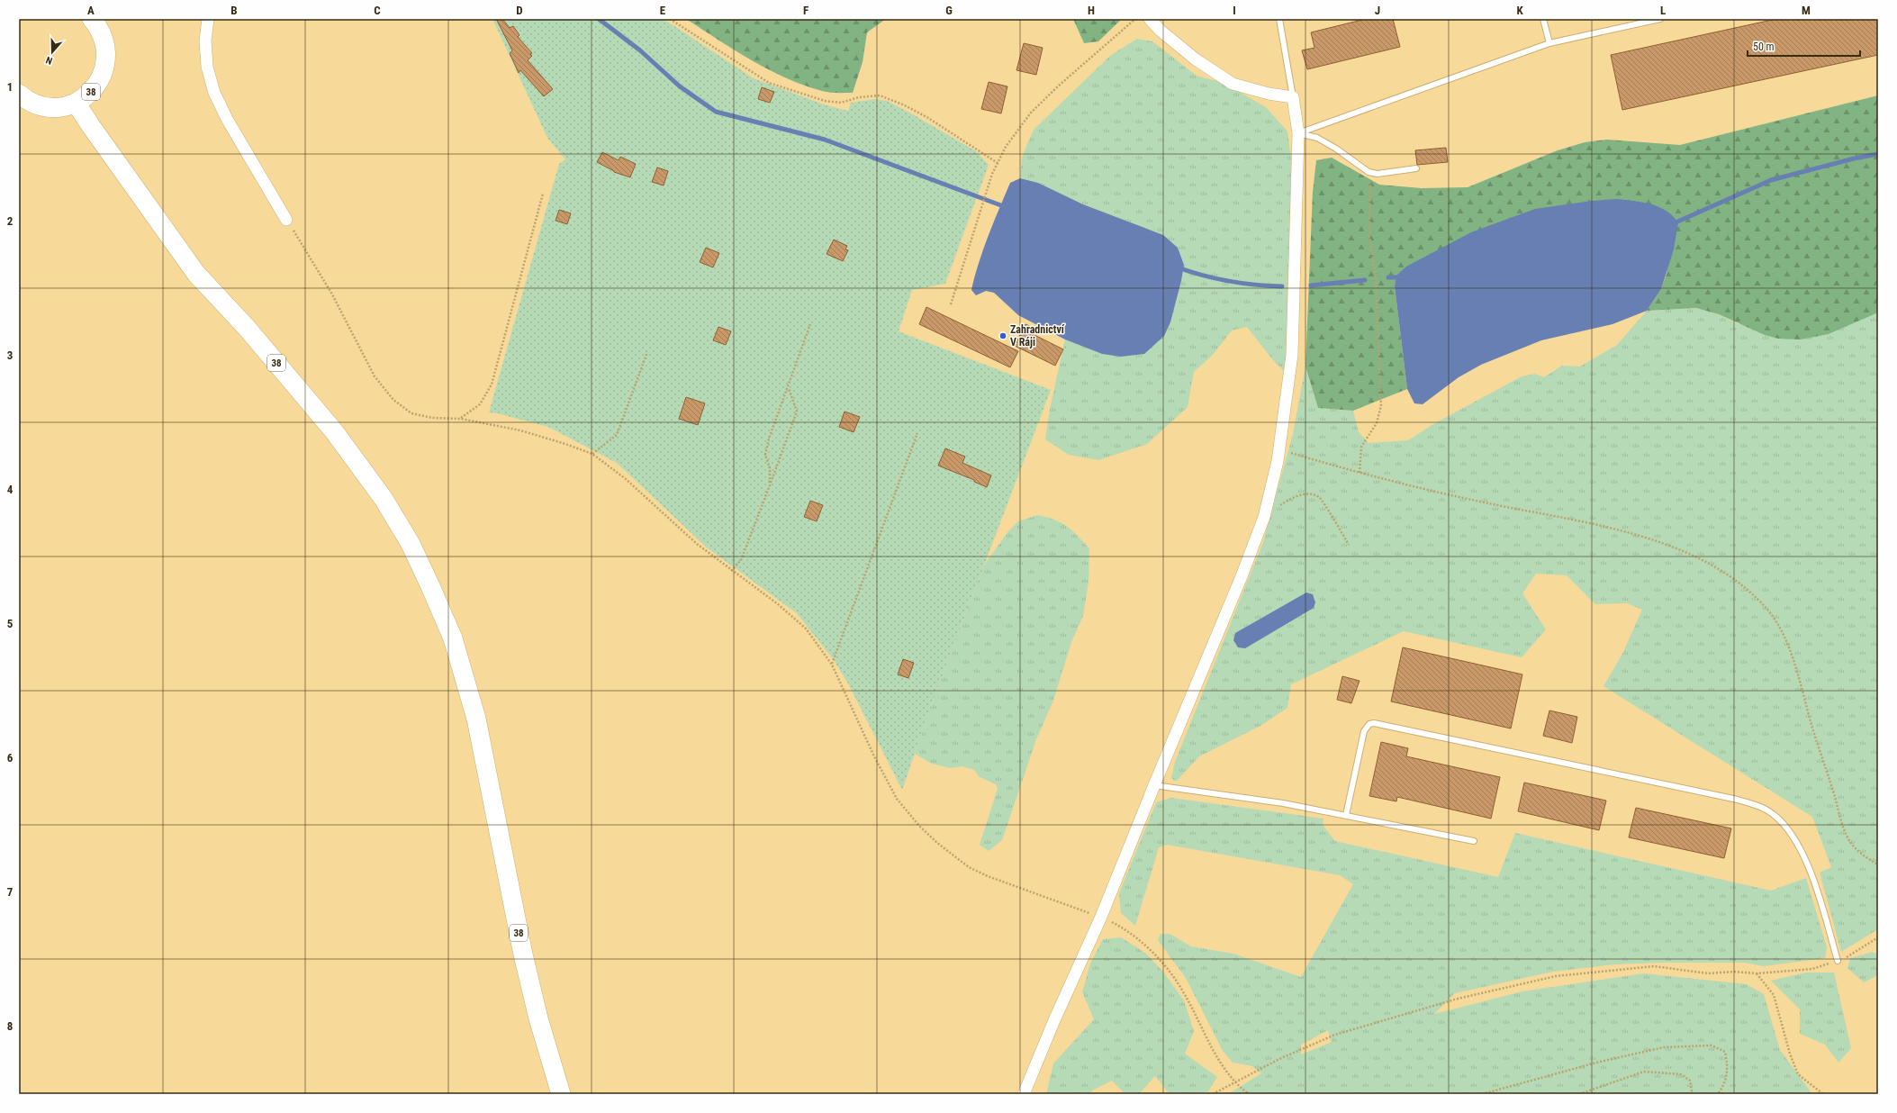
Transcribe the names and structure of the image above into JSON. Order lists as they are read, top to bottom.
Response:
{
  "streets": {
    "main road": ["38"]
  },
  "places": ["Zahradnictví V Ráji"],
  "scale_bar": "50 m",
  "north": "bottom",
  "grid": {
    "columns": [
      "A",
      "B",
      "C",
      "D",
      "E",
      "F",
      "G",
      "H",
      "I",
      "J",
      "K",
      "L",
      "M"
    ],
    "rows": [
      "1",
      "2",
      "3",
      "4",
      "5",
      "6",
      "7",
      "8"
    ]
  }
}
